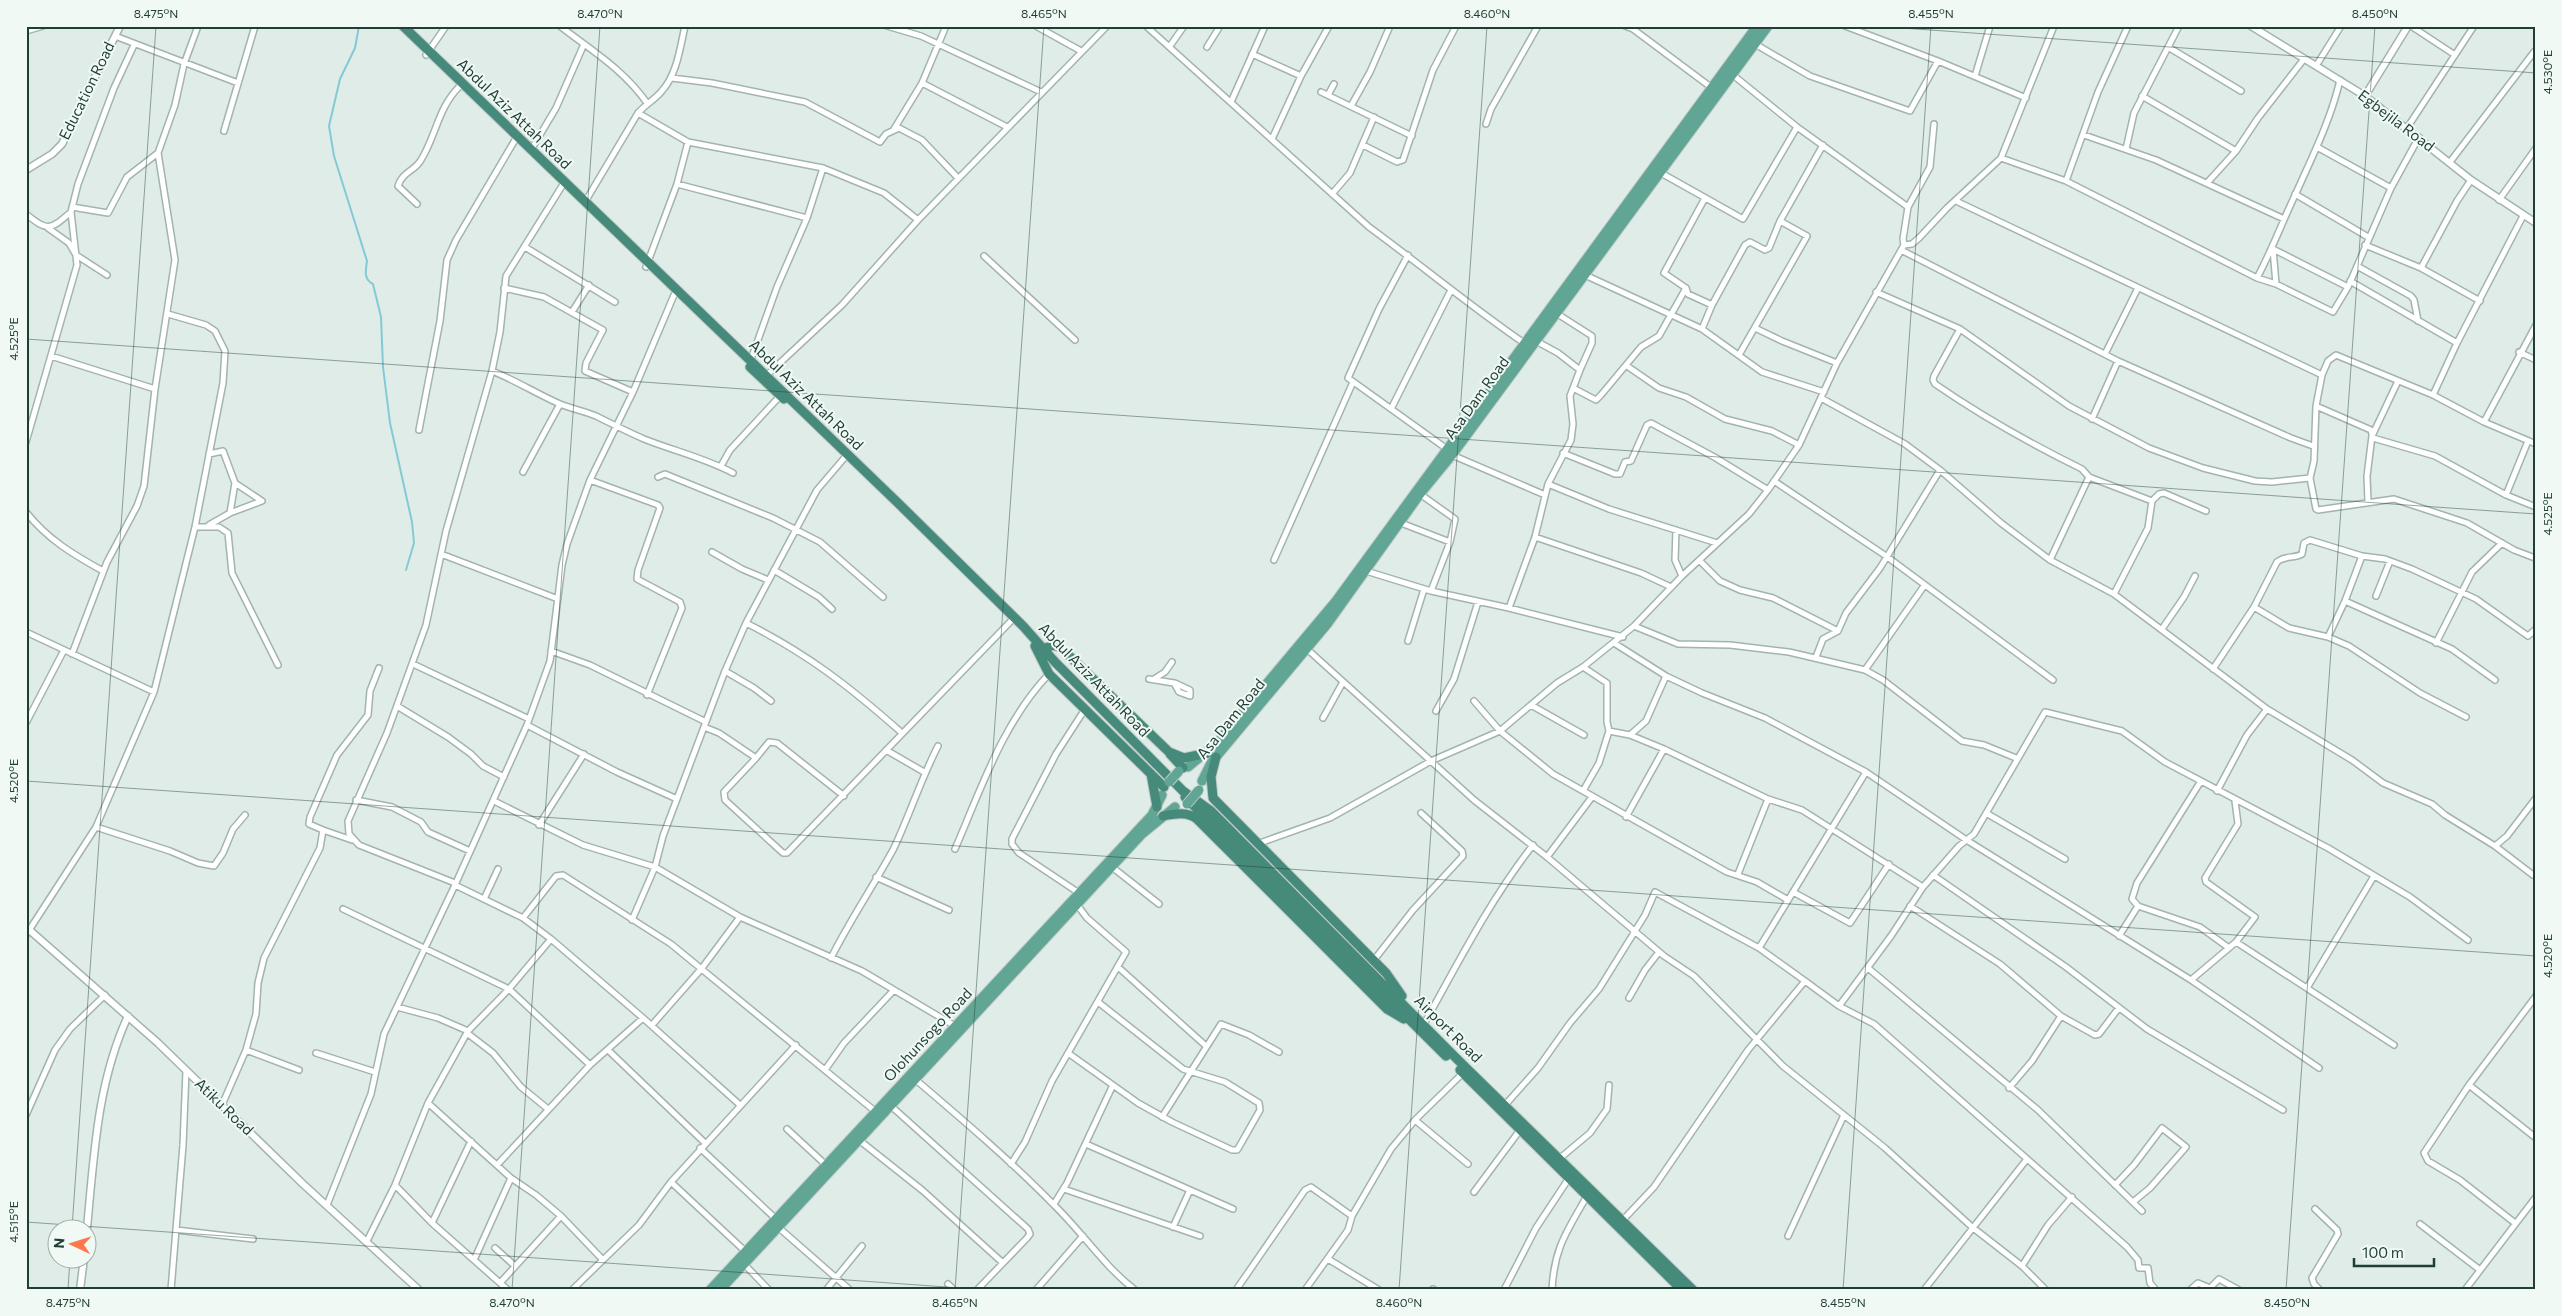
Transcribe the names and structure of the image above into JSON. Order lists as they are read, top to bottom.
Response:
{
  "streets": {
    "highway": ["Abdul Aziz Attah Road", "Airport Road"],
    "main road": ["Asa Dam Road", "Olohunsogo Road"],
    "street": ["Education Road", "Egbejila Road", "Atiku Road"]
  },
  "crossings": [
    ["Abdul Aziz Attah Road", "Airport Road"],
    ["Asa Dam Road", "Olohunsogo Road"]
  ],
  "scale_bar": "100 m",
  "north": "left",
  "coordinates": [
    "8.475°N",
    "8.470°N",
    "8.465°N",
    "8.460°N",
    "8.455°N",
    "8.450°N",
    "4.530°E",
    "4.525°E",
    "4.520°E",
    "4.515°E"
  ]
}
